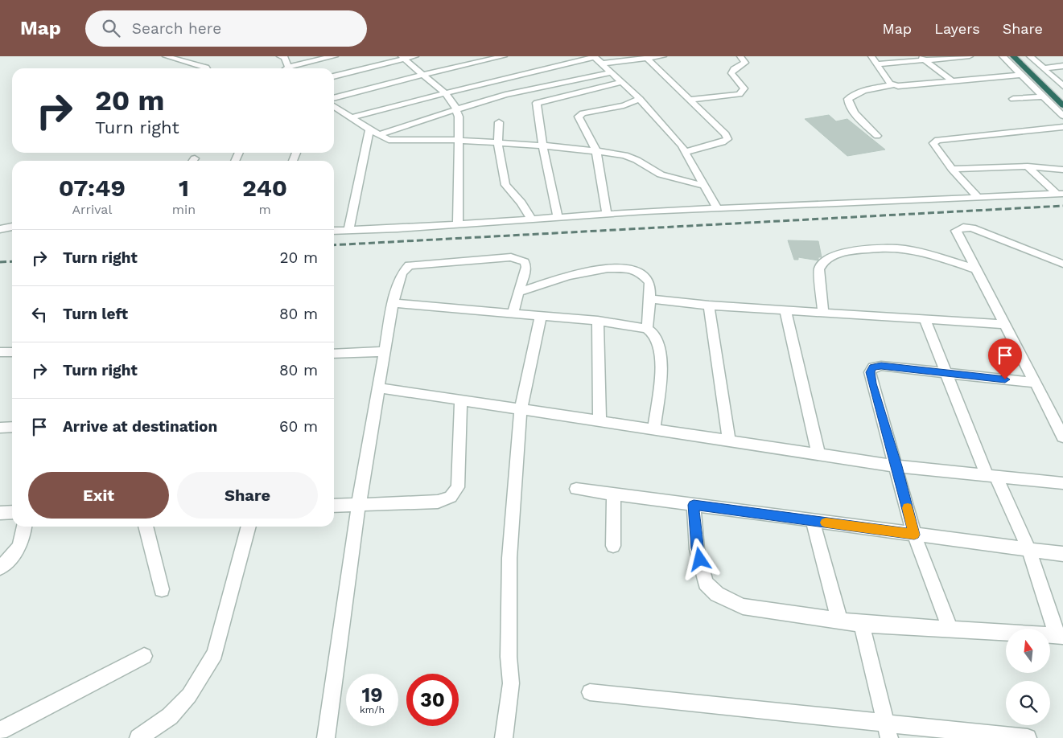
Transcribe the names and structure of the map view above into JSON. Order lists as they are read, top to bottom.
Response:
{
  "north": "top",
  "page": {
    "header": "Map",
    "search": "Search here",
    "nav": ["Map", "Layers", "Share"],
    "turn": ["20 m", "Turn right"],
    "eta": [
      "07:49",
      "Arrival",
      "1",
      "min",
      "240",
      "m"
    ],
    "list": [
      {
        "name": "Turn right",
        "value": "20 m"
      },
      {
        "name": "Turn left",
        "value": "80 m"
      },
      {
        "name": "Turn right",
        "value": "80 m"
      },
      {
        "name": "Arrive at destination",
        "value": "60 m"
      }
    ],
    "buttons": ["Exit", "Share"],
    "speed": "19 km/h",
    "limit": "30"
  }
}
